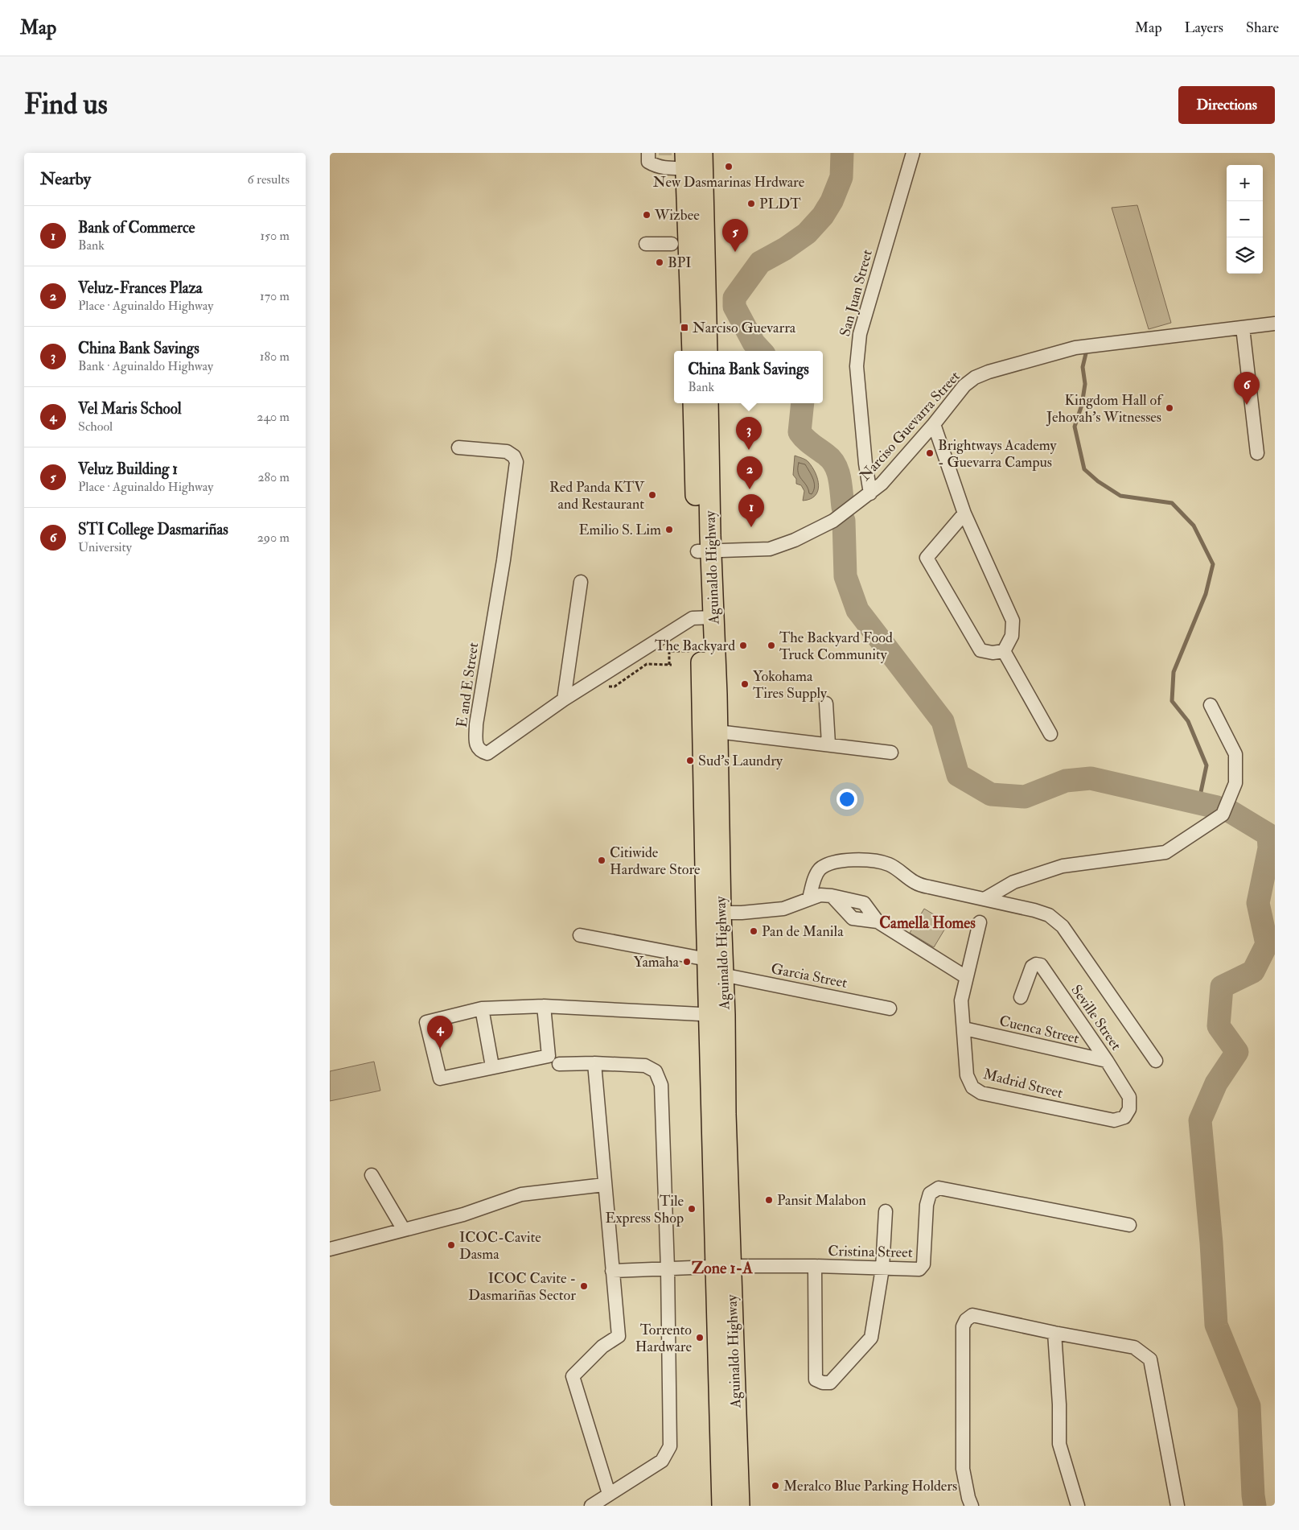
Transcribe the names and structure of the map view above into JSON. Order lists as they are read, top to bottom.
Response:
{
  "streets": {
    "highway": ["Aguinaldo Highway"],
    "street": [
      "San Juan Street",
      "Narciso Guevarra Street",
      "E and E Street",
      "Garcia Street",
      "Seville Street",
      "Cuenca Street",
      "Madrid Street",
      "Cristina Street"
    ]
  },
  "crossings": [
    ["San Juan Street", "Narciso Guevarra Street"],
    ["Narciso Guevarra Street", "Aguinaldo Highway"],
    ["Aguinaldo Highway", "E and E Street"],
    ["Aguinaldo Highway", "Garcia Street"],
    ["Aguinaldo Highway", "Cristina Street"],
    ["Seville Street", "Cuenca Street"],
    ["Seville Street", "Madrid Street"],
    ["Cuenca Street", "Madrid Street"]
  ],
  "districts": ["Camella Homes", "Zone 1-A"],
  "places": {
    "other": [
      "New Dasmarinas Hrdware",
      "PLDT",
      "Wizbee",
      "BPI",
      "Kingdom Hall of Jehovah's Witnesses",
      "Brightways Academy - Guevarra Campus",
      "Red Panda KTV and Restaurant",
      "Emilio S. Lim",
      "The Backyard",
      "The Backyard Food Truck Community",
      "Yokohama Tires Supply",
      "Sud's Laundry",
      "Citiwide Hardware Store",
      "Pan de Manila",
      "Yamaha",
      "Pansit Malabon",
      "Tile Express Shop",
      "ICOC-Cavite Dasma",
      "ICOC Cavite - Dasmariñas Sector",
      "Torrento Hardware",
      "Meralco Blue Parking Holders"
    ],
    "transit": ["Narciso Guevarra"]
  },
  "page": {
    "header": "Map",
    "nav": ["Map", "Layers", "Share"],
    "buttons": "Directions",
    "title": "Find us",
    "heading": ["Nearby", "6 results"],
    "map_buttons": ["+", "−"],
    "list": [
      {
        "mark": "1",
        "name": "Bank of Commerce",
        "note": "Bank",
        "value": "150 m"
      },
      {
        "mark": "2",
        "name": "Veluz-Frances Plaza",
        "note": "Place · Aguinaldo Highway",
        "value": "170 m"
      },
      {
        "mark": "3",
        "name": "China Bank Savings",
        "note": "Bank · Aguinaldo Highway",
        "value": "180 m"
      },
      {
        "mark": "4",
        "name": "Vel Maris School",
        "note": "School",
        "value": "240 m"
      },
      {
        "mark": "5",
        "name": "Veluz Building 1",
        "note": "Place · Aguinaldo Highway",
        "value": "280 m"
      },
      {
        "mark": "6",
        "name": "STI College Dasmariñas",
        "note": "University",
        "value": "290 m"
      }
    ],
    "pins": [
      "5",
      "6",
      "3",
      "2",
      "1",
      "4"
    ],
    "popup": ["China Bank Savings", "Bank"]
  }
}
